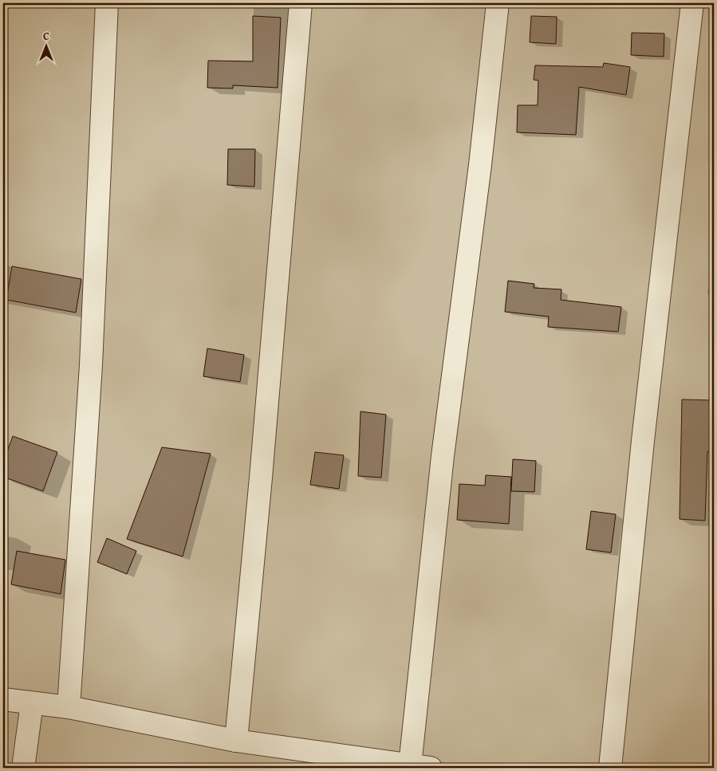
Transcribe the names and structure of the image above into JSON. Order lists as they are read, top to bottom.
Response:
{
  "north": "top"
}
